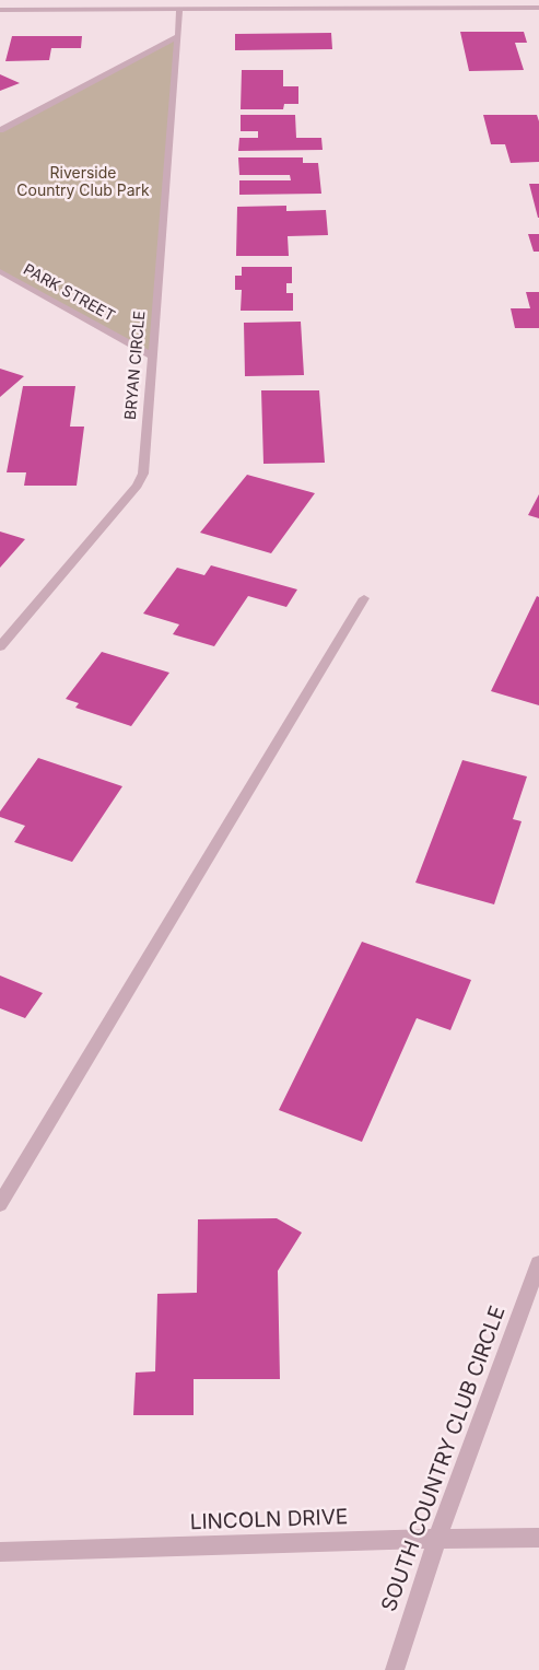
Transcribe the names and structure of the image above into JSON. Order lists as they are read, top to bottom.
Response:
{
  "streets": {
    "street": [
      "PARK STREET",
      "BRYAN CIRCLE",
      "SOUTH COUNTRY CLUB CIRCLE",
      "LINCOLN DRIVE"
    ]
  },
  "crossings": [
    ["PARK STREET", "BRYAN CIRCLE"],
    ["SOUTH COUNTRY CLUB CIRCLE", "LINCOLN DRIVE"]
  ],
  "parks": ["Riverside Country Club Park"]
}
